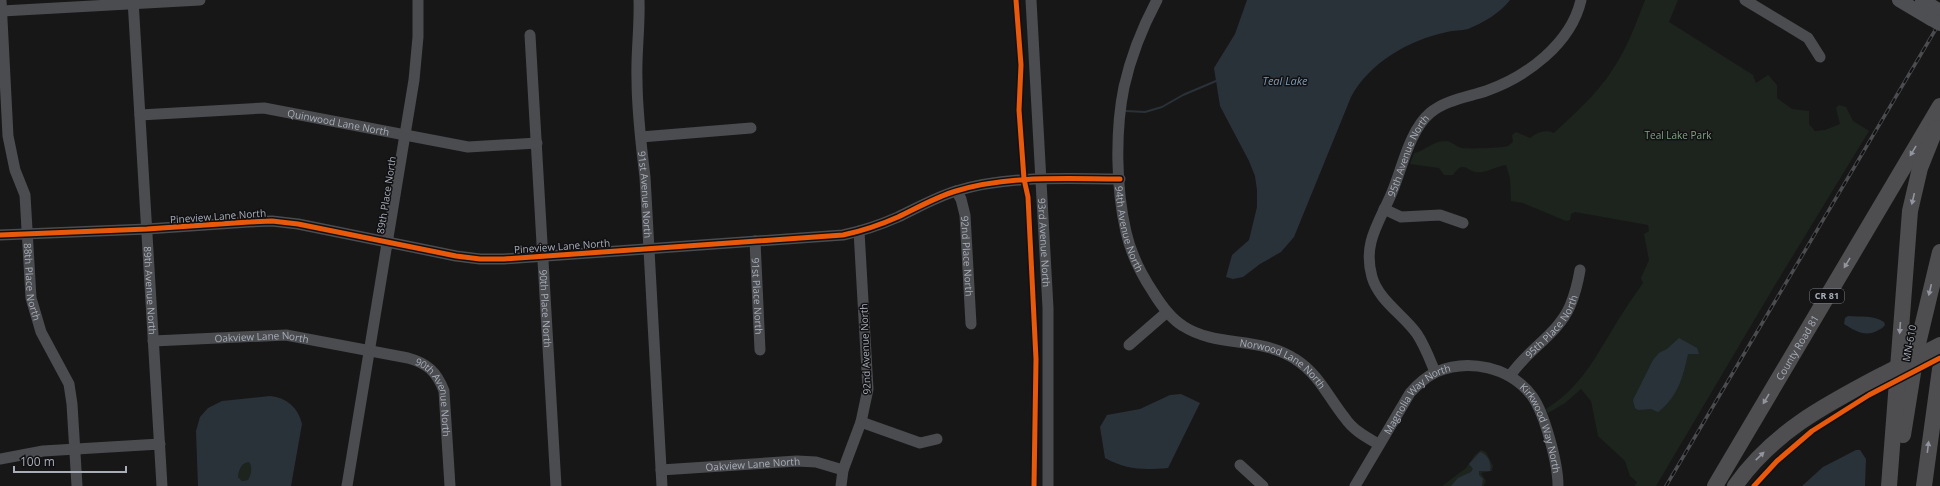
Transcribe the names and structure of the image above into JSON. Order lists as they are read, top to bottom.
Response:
{
  "streets": {
    "highway": ["CR 81", "MN-610", "County Road 81"],
    "street": [
      "Quinwood Lane North",
      "95th Avenue North",
      "89th Place North",
      "91st Avenue North",
      "Pineview Lane North",
      "94th Avenue North",
      "93rd Avenue North",
      "92nd Place North",
      "88th Place North",
      "89th Avenue North",
      "91st Place North",
      "90th Place North",
      "95th Place North",
      "Oakview Lane North",
      "92nd Avenue North",
      "Norwood Lane North",
      "90th Avenue North",
      "Magnolia Way North",
      "Kirkwood Way North"
    ]
  },
  "crossings": [
    ["Quinwood Lane North", "89th Place North"],
    ["Quinwood Lane North", "89th Avenue North"],
    ["Quinwood Lane North", "90th Place North"],
    ["95th Avenue North", "Magnolia Way North"],
    ["89th Place North", "Pineview Lane North"],
    ["89th Place North", "Oakview Lane North"],
    ["89th Place North", "90th Avenue North"],
    ["91st Avenue North", "Pineview Lane North"],
    ["91st Avenue North", "Oakview Lane North"],
    ["Pineview Lane North", "94th Avenue North"],
    ["Pineview Lane North", "93rd Avenue North"],
    ["Pineview Lane North", "92nd Place North"],
    ["Pineview Lane North", "88th Place North"],
    ["Pineview Lane North", "89th Avenue North"],
    ["Pineview Lane North", "91st Place North"],
    ["Pineview Lane North", "90th Place North"],
    ["Pineview Lane North", "92nd Avenue North"],
    ["94th Avenue North", "Norwood Lane North"],
    ["89th Avenue North", "Oakview Lane North"],
    ["95th Place North", "Magnolia Way North"],
    ["95th Place North", "Kirkwood Way North"],
    ["Oakview Lane North", "92nd Avenue North"],
    ["Oakview Lane North", "90th Avenue North"],
    ["Norwood Lane North", "Magnolia Way North"],
    ["Magnolia Way North", "Kirkwood Way North"]
  ],
  "water": ["Teal Lake"],
  "parks": ["Teal Lake Park"],
  "scale_bar": "100 m"
}
